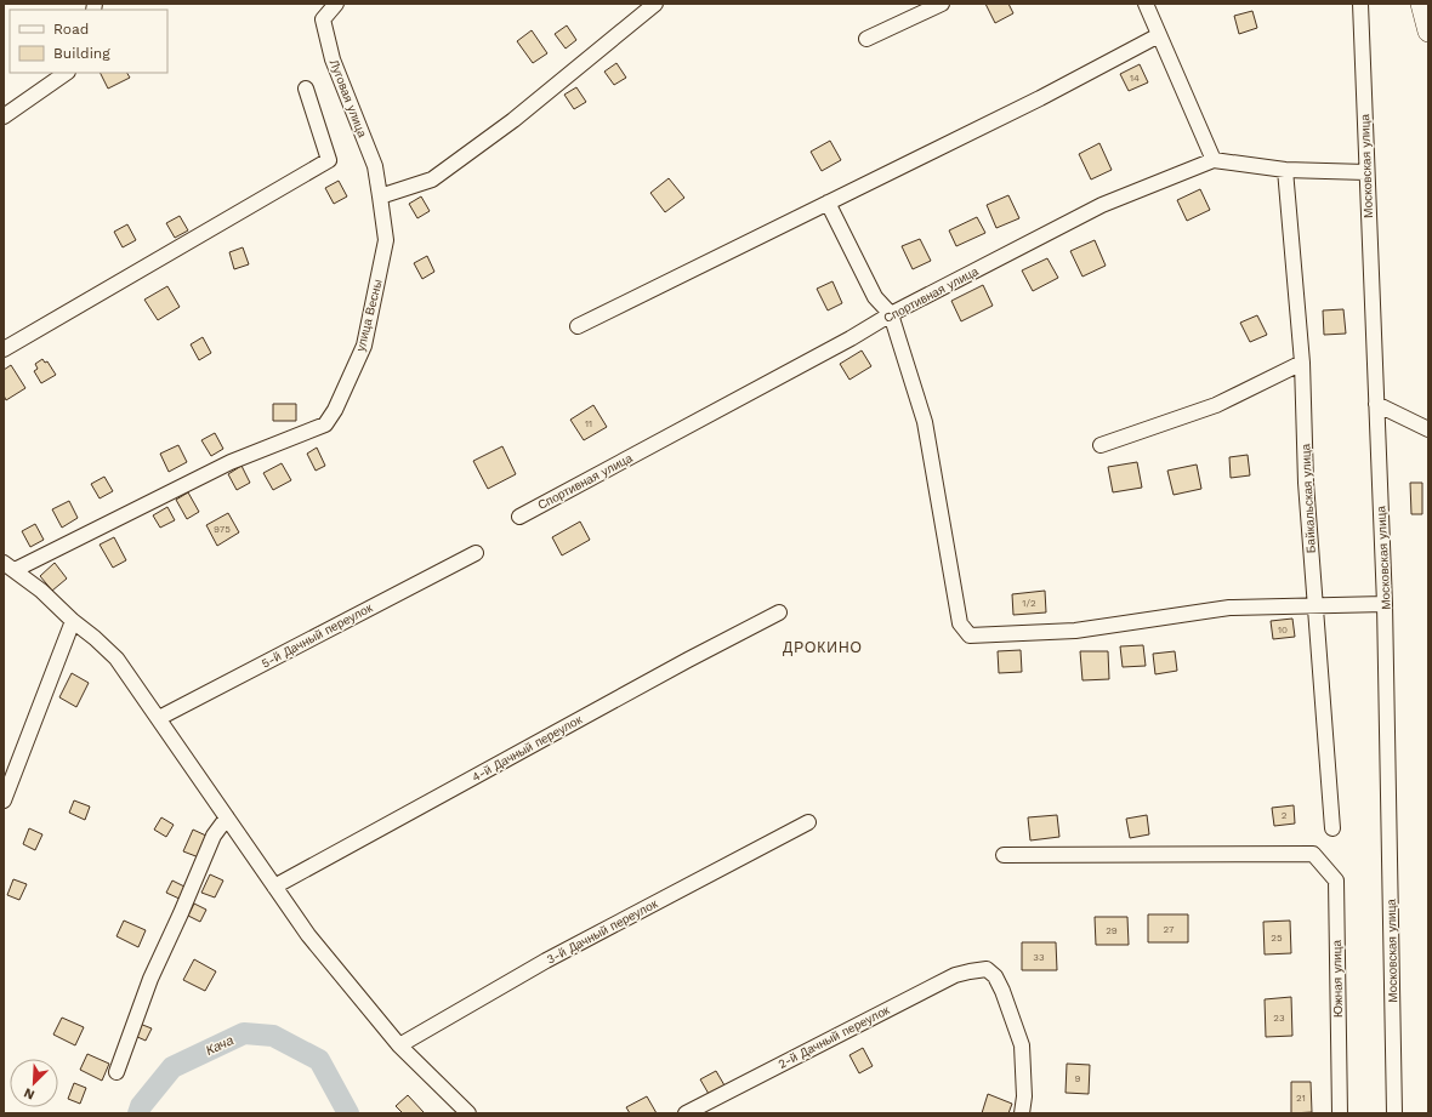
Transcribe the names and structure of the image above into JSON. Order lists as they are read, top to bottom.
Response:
{
  "streets": {
    "street": [
      "Луговая улица",
      "Московская улица",
      "Спортивная улица",
      "улица Весны",
      "Байкальская улица",
      "5-й Дачный переулок",
      "4-й Дачный переулок",
      "3-й Дачный переулок",
      "Южная улица",
      "2-й Дачный переулок"
    ]
  },
  "crossings": [
    ["Луговая улица", "улица Весны"],
    ["Московская улица", "Спортивная улица"],
    ["Спортивная улица", "Байкальская улица"]
  ],
  "districts": ["ДРОКИНО"],
  "water": ["Кача"],
  "house_numbers": [
    "14",
    "11",
    "975",
    "1/2",
    "10",
    "2",
    "27",
    "29",
    "25",
    "33",
    "23",
    "9",
    "21"
  ],
  "legend": ["Road", "Building"],
  "north": "bottom left"
}
